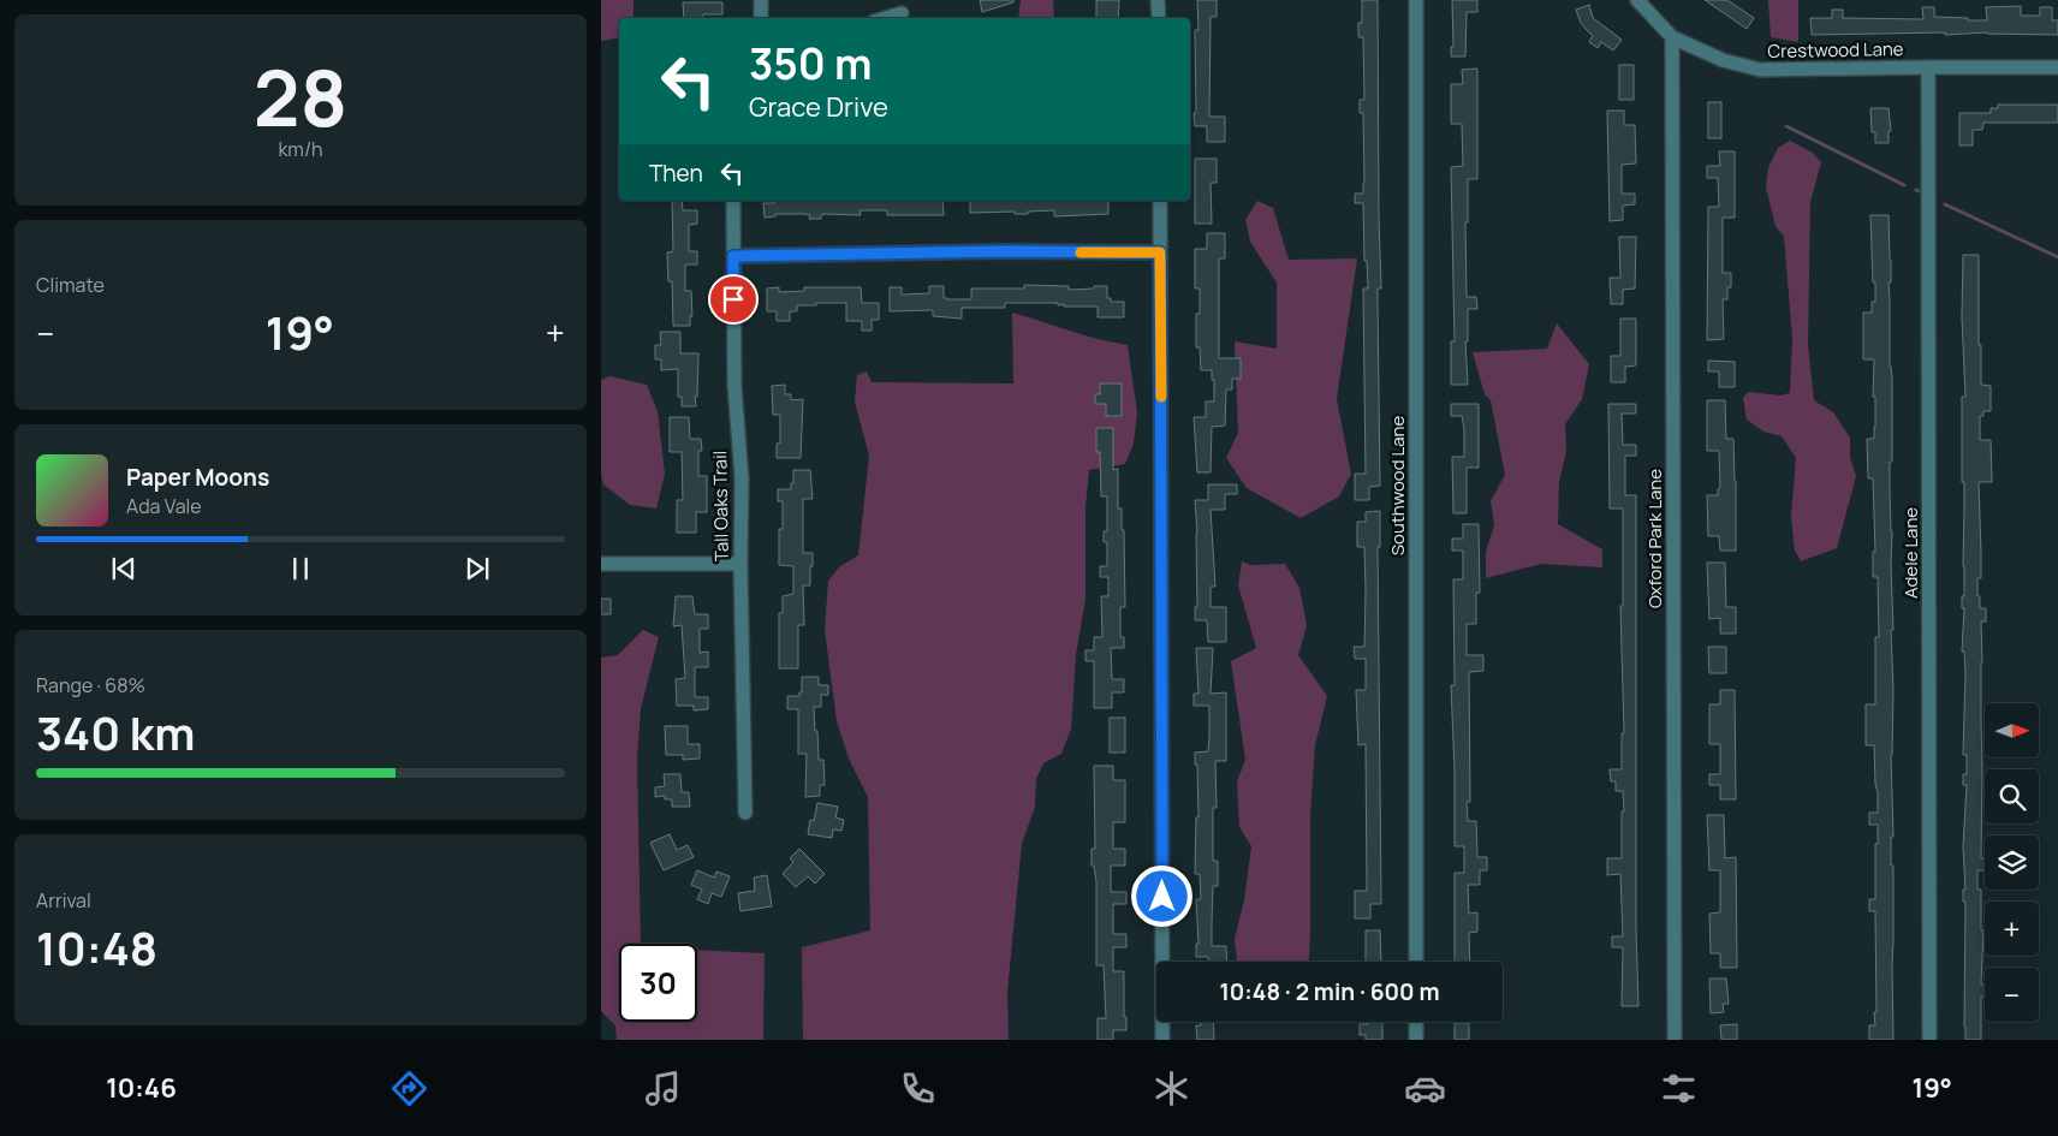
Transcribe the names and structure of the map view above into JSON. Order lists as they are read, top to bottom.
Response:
{
  "streets": {
    "street": [
      "Crestwood Lane",
      "Southwood Lane",
      "Tall Oaks Trail",
      "Oxford Park Lane",
      "Adele Lane"
    ]
  },
  "crossings": [
    ["Crestwood Lane", "Oxford Park Lane"],
    ["Crestwood Lane", "Adele Lane"]
  ],
  "north": "right",
  "page": {
    "tile": [
      ["28", "km/h"],
      "Climate",
      ["Range · 68%", "340 km"],
      ["Arrival", "10:48"]
    ],
    "turn": ["350 m", "Grace Drive"],
    "then": "Then",
    "heat": ["−", "19°", "+"],
    "song": ["Paper Moons", "Ada Vale"],
    "map_buttons": ["+", "−"],
    "limit": "30",
    "trip": "10:48 · 2 min · 600 m",
    "tabs": ["10:46", "19°"]
  }
}
